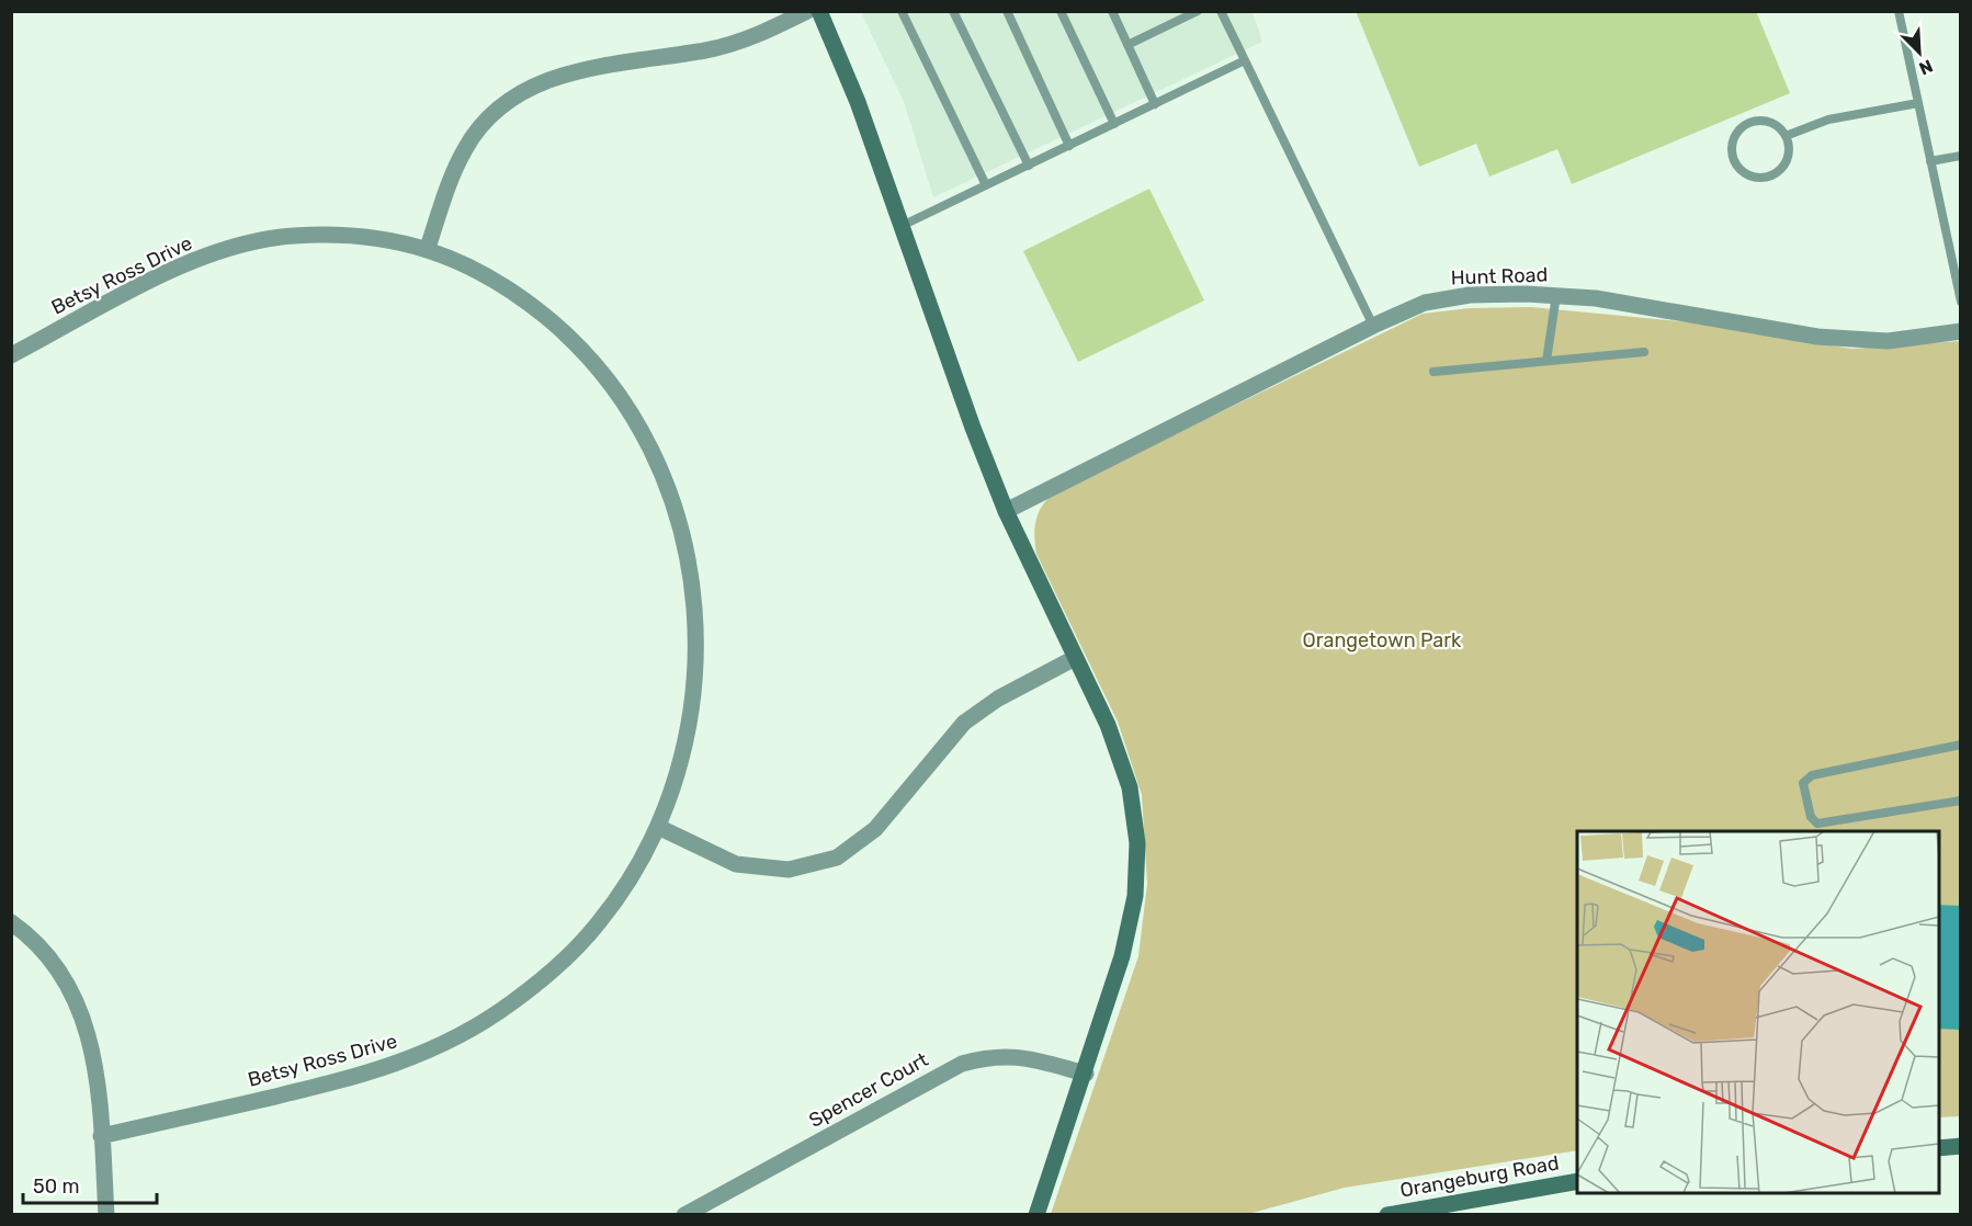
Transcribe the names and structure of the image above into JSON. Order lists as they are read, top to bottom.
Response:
{
  "streets": {
    "street": [
      "Betsy Ross Drive",
      "Hunt Road",
      "Spencer Court",
      "Orangeburg Road"
    ]
  },
  "parks": ["Orangetown Park"],
  "scale_bar": "50 m",
  "north": "bottom right"
}
